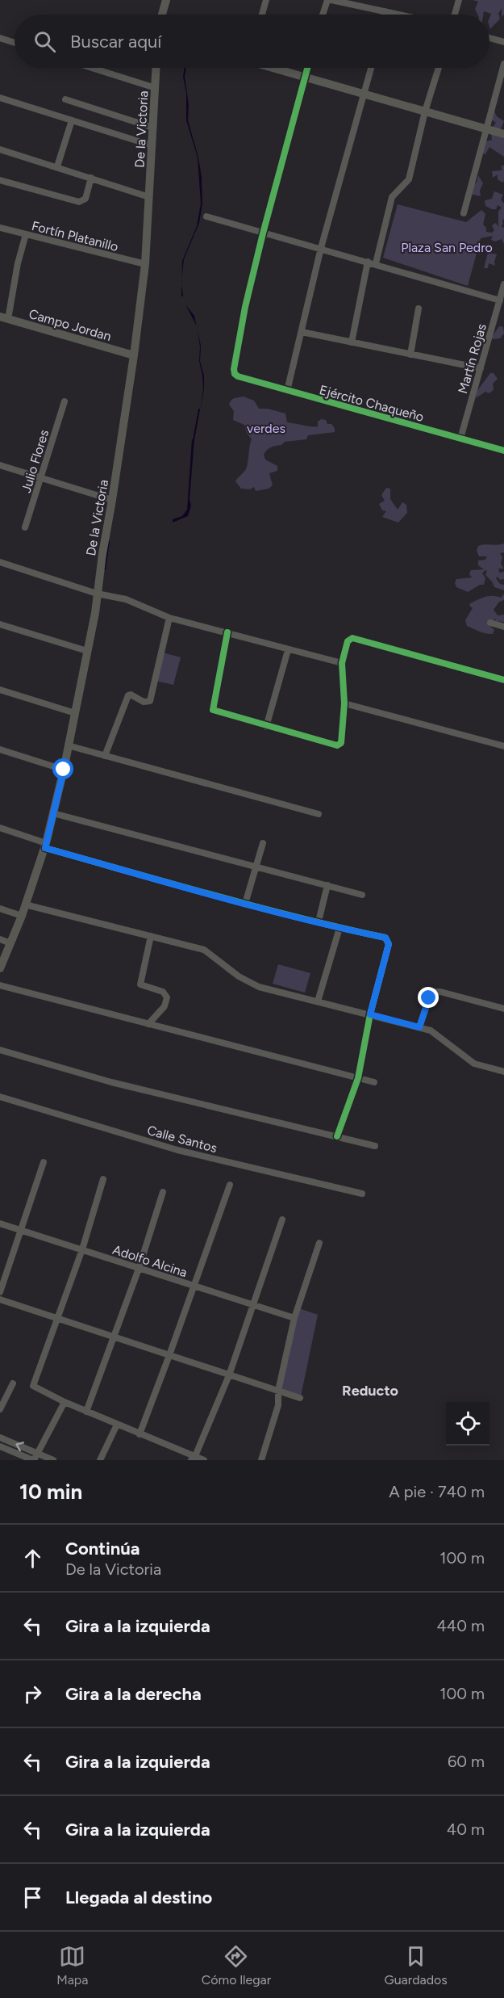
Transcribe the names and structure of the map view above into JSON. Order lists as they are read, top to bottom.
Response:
{
  "streets": {
    "main road": ["De la Victoria", "Campo Jordan"],
    "street": [
      "Fortín Platanillo",
      "Martín Rojas",
      "Ejército Chaqueño",
      "Julio Flores",
      "Calle Santos",
      "Adolfo Alcina"
    ]
  },
  "crossings": [
    ["De la Victoria", "Fortín Platanillo"],
    ["De la Victoria", "Campo Jordan"],
    ["Martín Rojas", "Ejército Chaqueño"]
  ],
  "districts": ["Reducto"],
  "parks": ["Plaza San Pedro", "verdes"],
  "page": {
    "search": "Buscar aquí",
    "heading": ["10 min", "A pie · 740 m"],
    "list": [
      ["Continúa", "De la Victoria", "100 m"],
      ["Gira a la izquierda", "440 m"],
      ["Gira a la derecha", "100 m"],
      ["Gira a la izquierda", "60 m"],
      ["Gira a la izquierda", "40 m"],
      "Llegada al destino"
    ],
    "nav": ["Mapa", "Cómo llegar", "Guardados"]
  }
}
